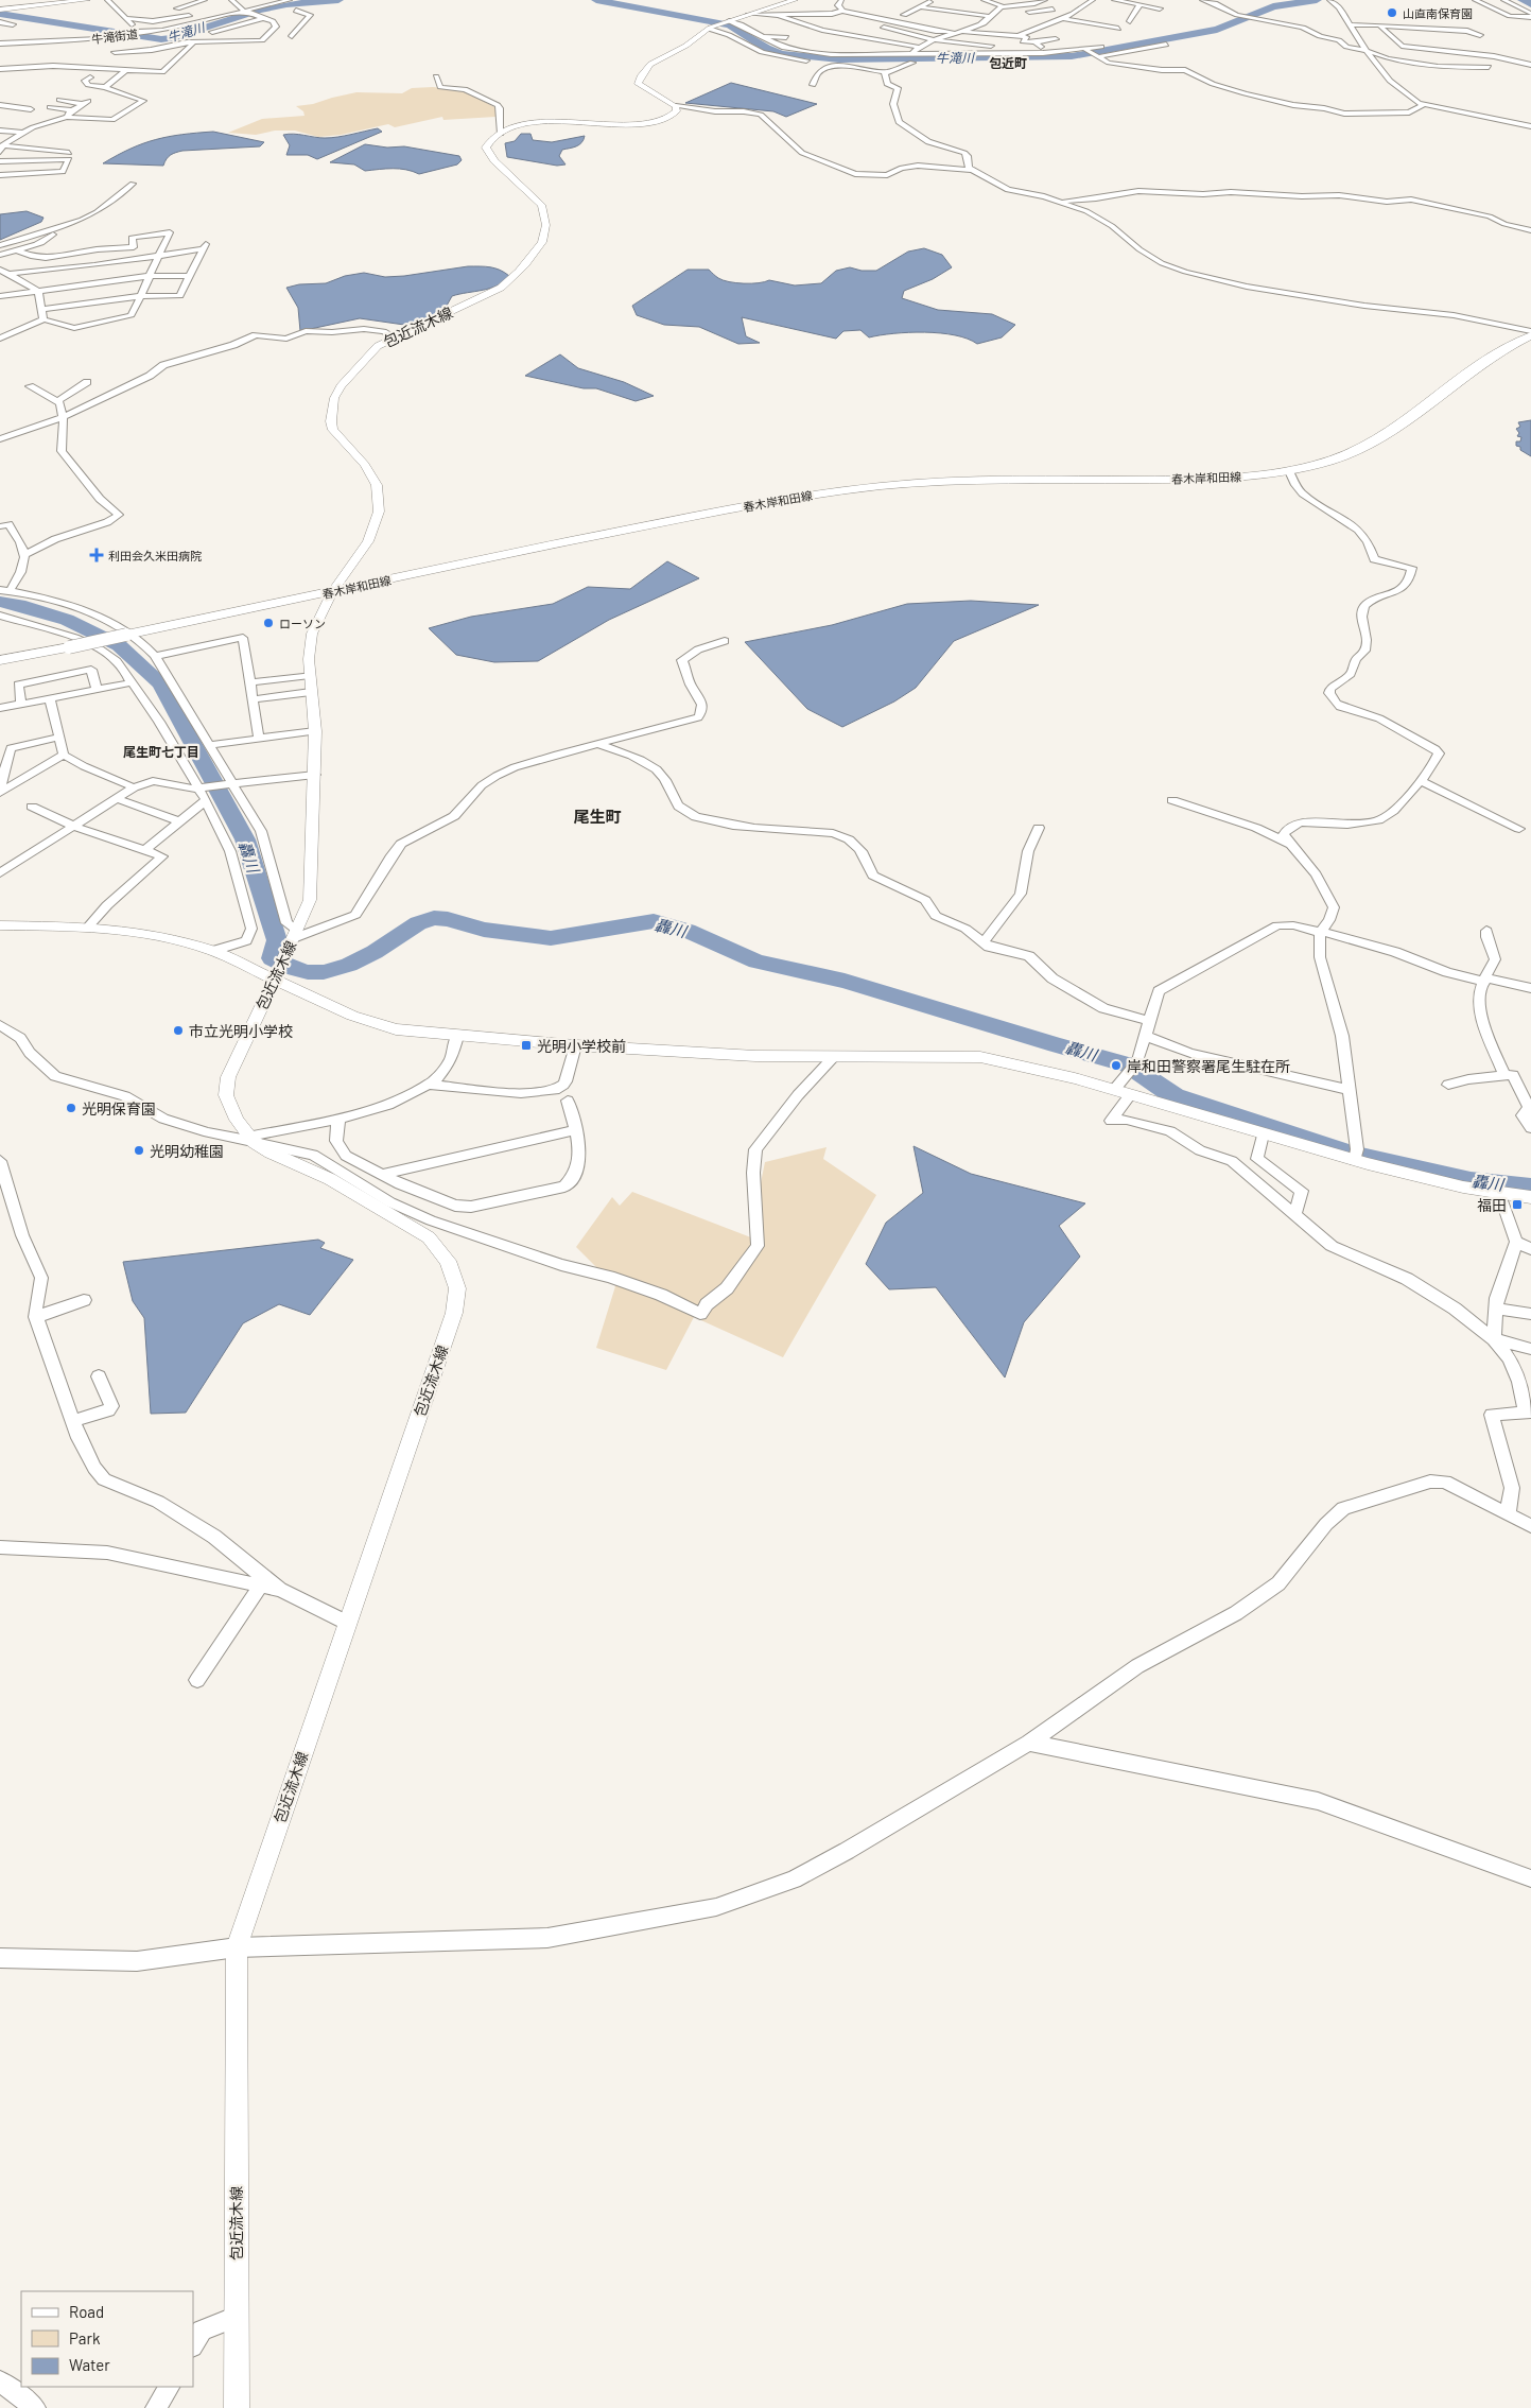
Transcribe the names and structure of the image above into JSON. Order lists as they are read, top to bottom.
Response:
{
  "streets": {
    "main road": ["春木岸和田線"],
    "street": ["牛滝街道", "包近流木線"]
  },
  "crossings": [
    ["包近流木線", "春木岸和田線"]
  ],
  "districts": ["包近町", "尾生町七丁目", "尾生町"],
  "water": ["牛滝川", "轟川"],
  "places": {
    "other": [
      "山直南保育園",
      "ローソン",
      "市立光明小学校",
      "岸和田警察署尾生駐在所",
      "光明保育園",
      "光明幼稚園"
    ],
    "health": ["利田会久米田病院"],
    "transit": ["光明小学校前", "福田"]
  },
  "legend": ["Road", "Park", "Water"]
}
